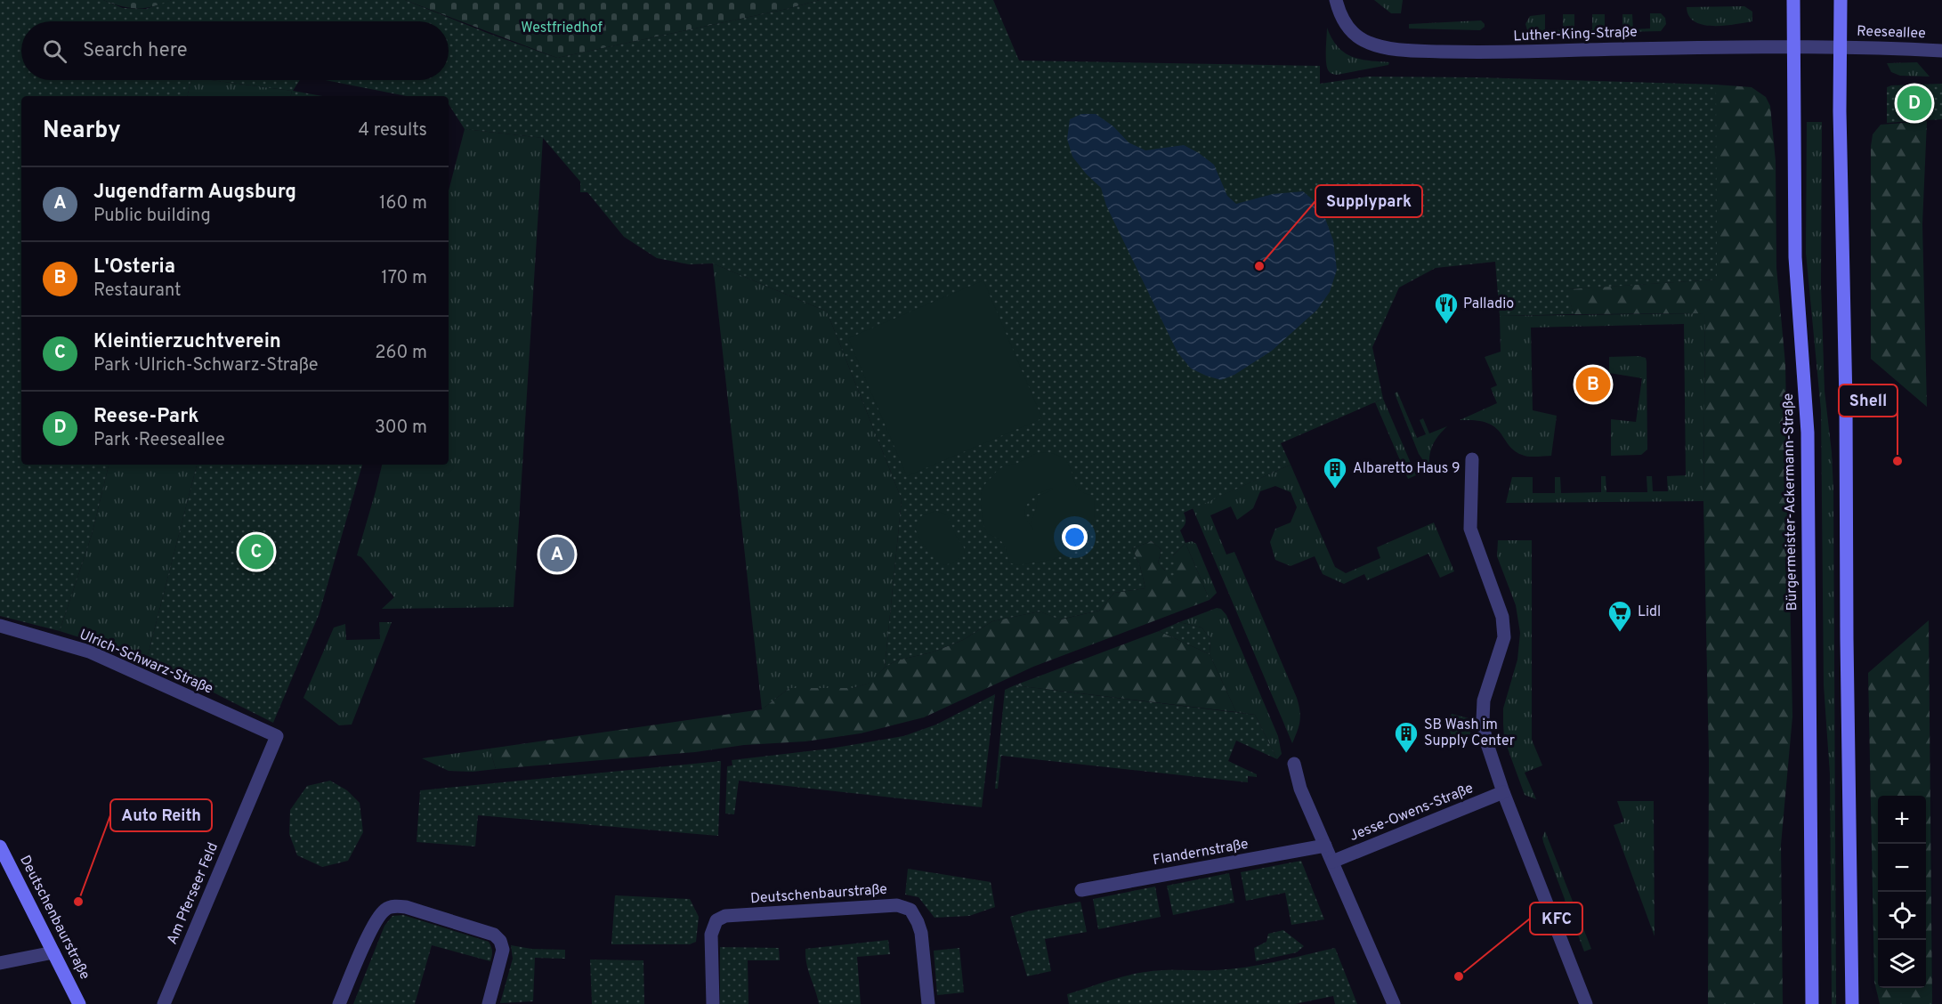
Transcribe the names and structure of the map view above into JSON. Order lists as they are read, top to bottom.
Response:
{
  "streets": {
    "main road": ["Bürgermeister-Ackermann-Straße", "Deutschenbaurstraße"],
    "street": [
      "Reeseallee",
      "Luther-King-Straße",
      "Ulrich-Schwarz-Straße",
      "Jesse-Owens-Straße",
      "Flandernstraße",
      "Am Pferseer Feld"
    ]
  },
  "crossings": [
    ["Reeseallee", "Luther-King-Straße"],
    ["Luther-King-Straße", "Bürgermeister-Ackermann-Straße"],
    ["Ulrich-Schwarz-Straße", "Am Pferseer Feld"]
  ],
  "parks": ["Westfriedhof"],
  "places": {
    "other": [
      "Supplypark",
      "Shell",
      "Auto Reith",
      "KFC"
    ],
    "restaurant": ["Palladio"],
    "building": ["Albaretto Haus 9", "SB Wash im Supply Center"],
    "supermarket": ["Lidl"]
  },
  "page": {
    "search": "Search here",
    "pins": [
      "D",
      "B",
      "C",
      "A"
    ],
    "heading": ["Nearby", "4 results"],
    "list": [
      {
        "mark": "A",
        "name": "Jugendfarm Augsburg",
        "note": "Public building",
        "value": "160 m"
      },
      {
        "mark": "B",
        "name": "L'Osteria",
        "note": "Restaurant",
        "value": "170 m"
      },
      {
        "mark": "C",
        "name": "Kleintierzuchtverein",
        "note": "Park · Ulrich-Schwarz-Straße",
        "value": "260 m"
      },
      {
        "mark": "D",
        "name": "Reese-Park",
        "note": "Park · Reeseallee",
        "value": "300 m"
      }
    ],
    "map_buttons": ["+", "−"]
  }
}
